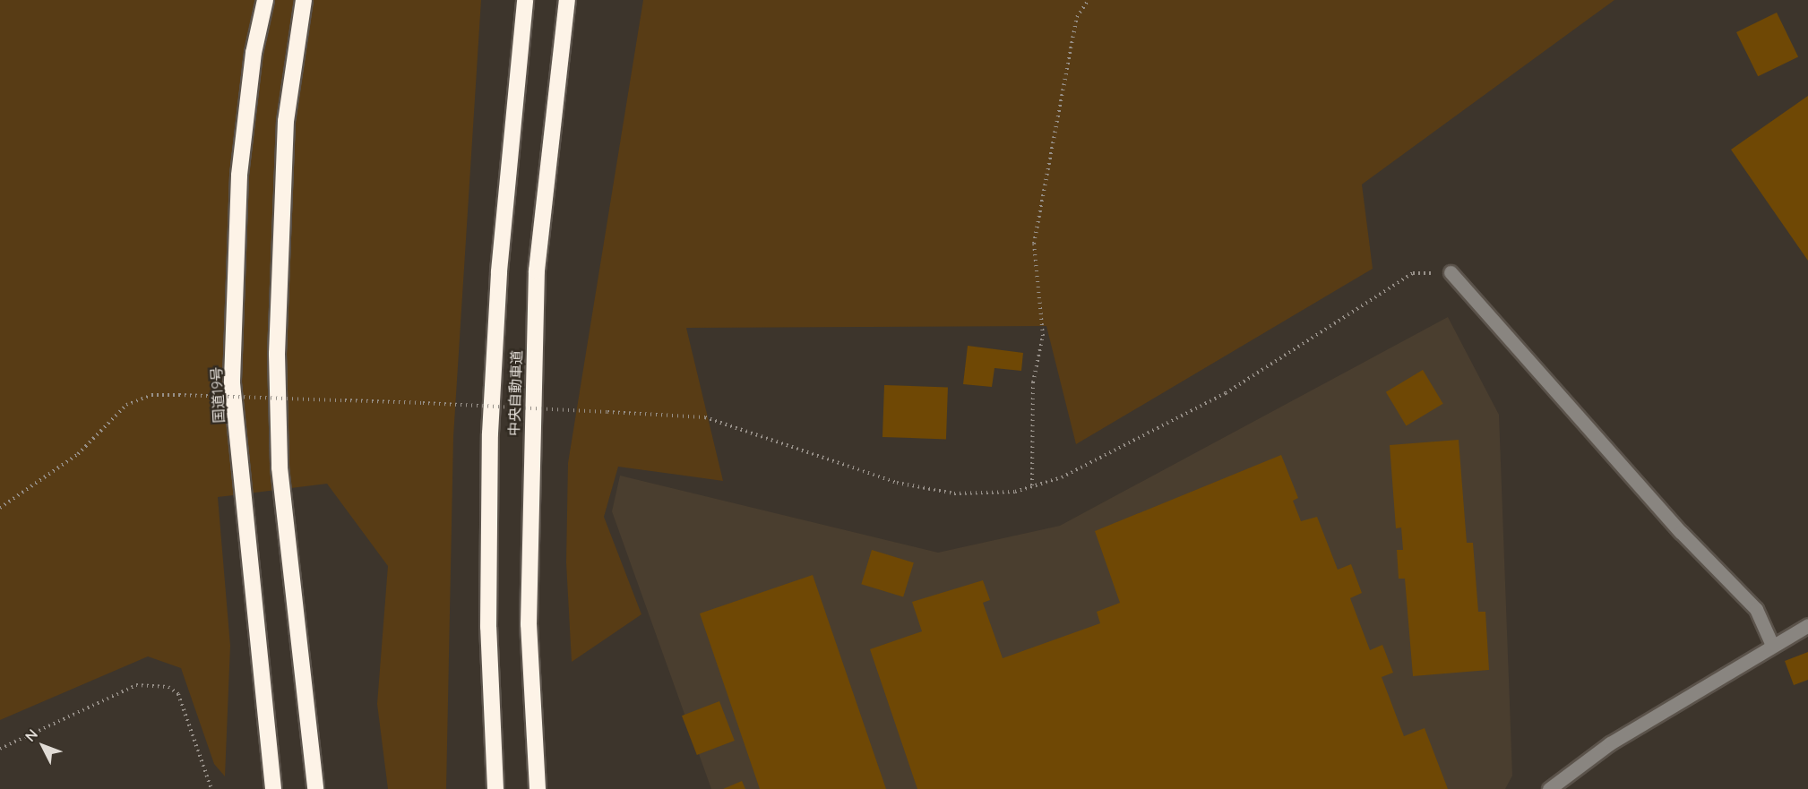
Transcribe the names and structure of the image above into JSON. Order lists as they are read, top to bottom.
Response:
{
  "streets": {
    "highway": ["中央自動車道", "国道19号"]
  },
  "north": "top left"
}
